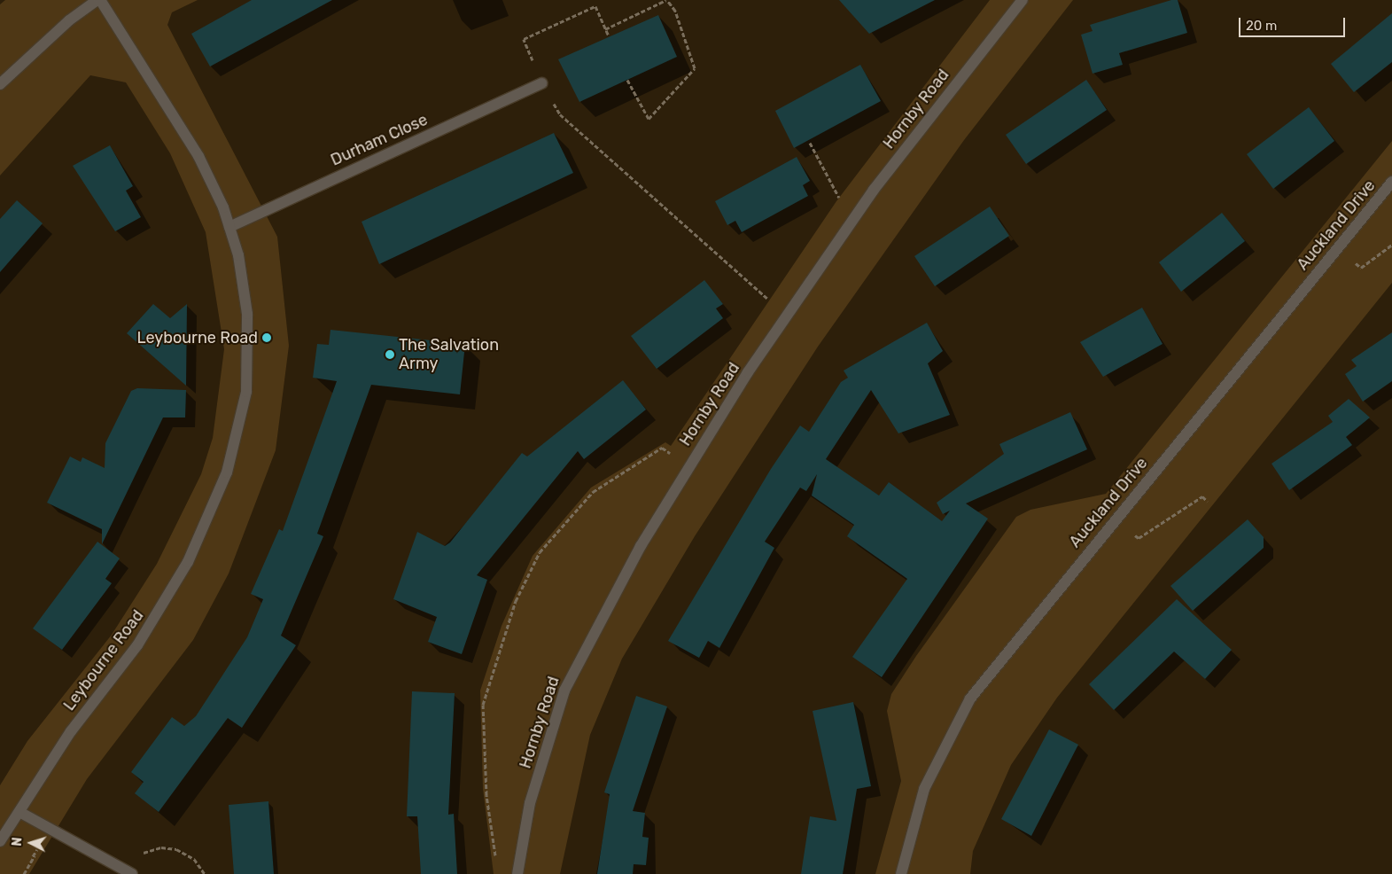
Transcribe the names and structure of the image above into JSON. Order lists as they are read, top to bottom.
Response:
{
  "streets": {
    "street": [
      "Hornby Road",
      "Durham Close",
      "Auckland Drive",
      "Leybourne Road"
    ]
  },
  "crossings": [
    ["Durham Close", "Leybourne Road"]
  ],
  "places": ["Leybourne Road", "The Salvation Army"],
  "scale_bar": "20 m",
  "north": "left"
}
